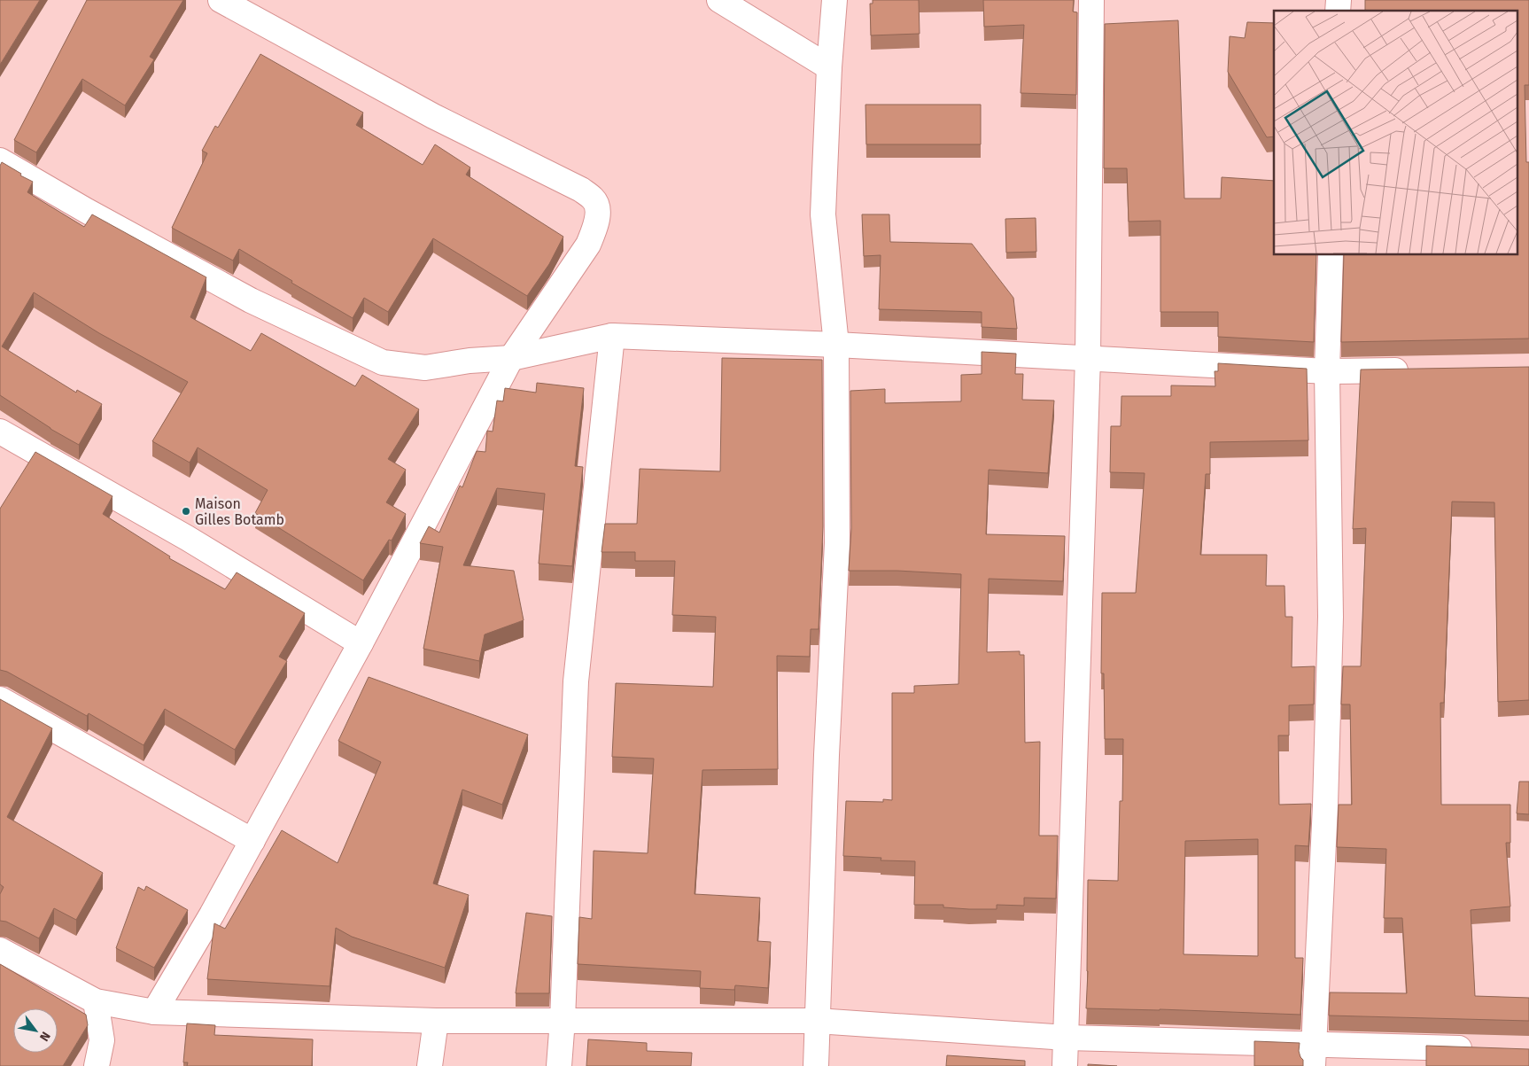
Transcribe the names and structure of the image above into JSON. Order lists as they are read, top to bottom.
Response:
{
  "places": ["Maison Gilles Botamb"],
  "north": "bottom right"
}
